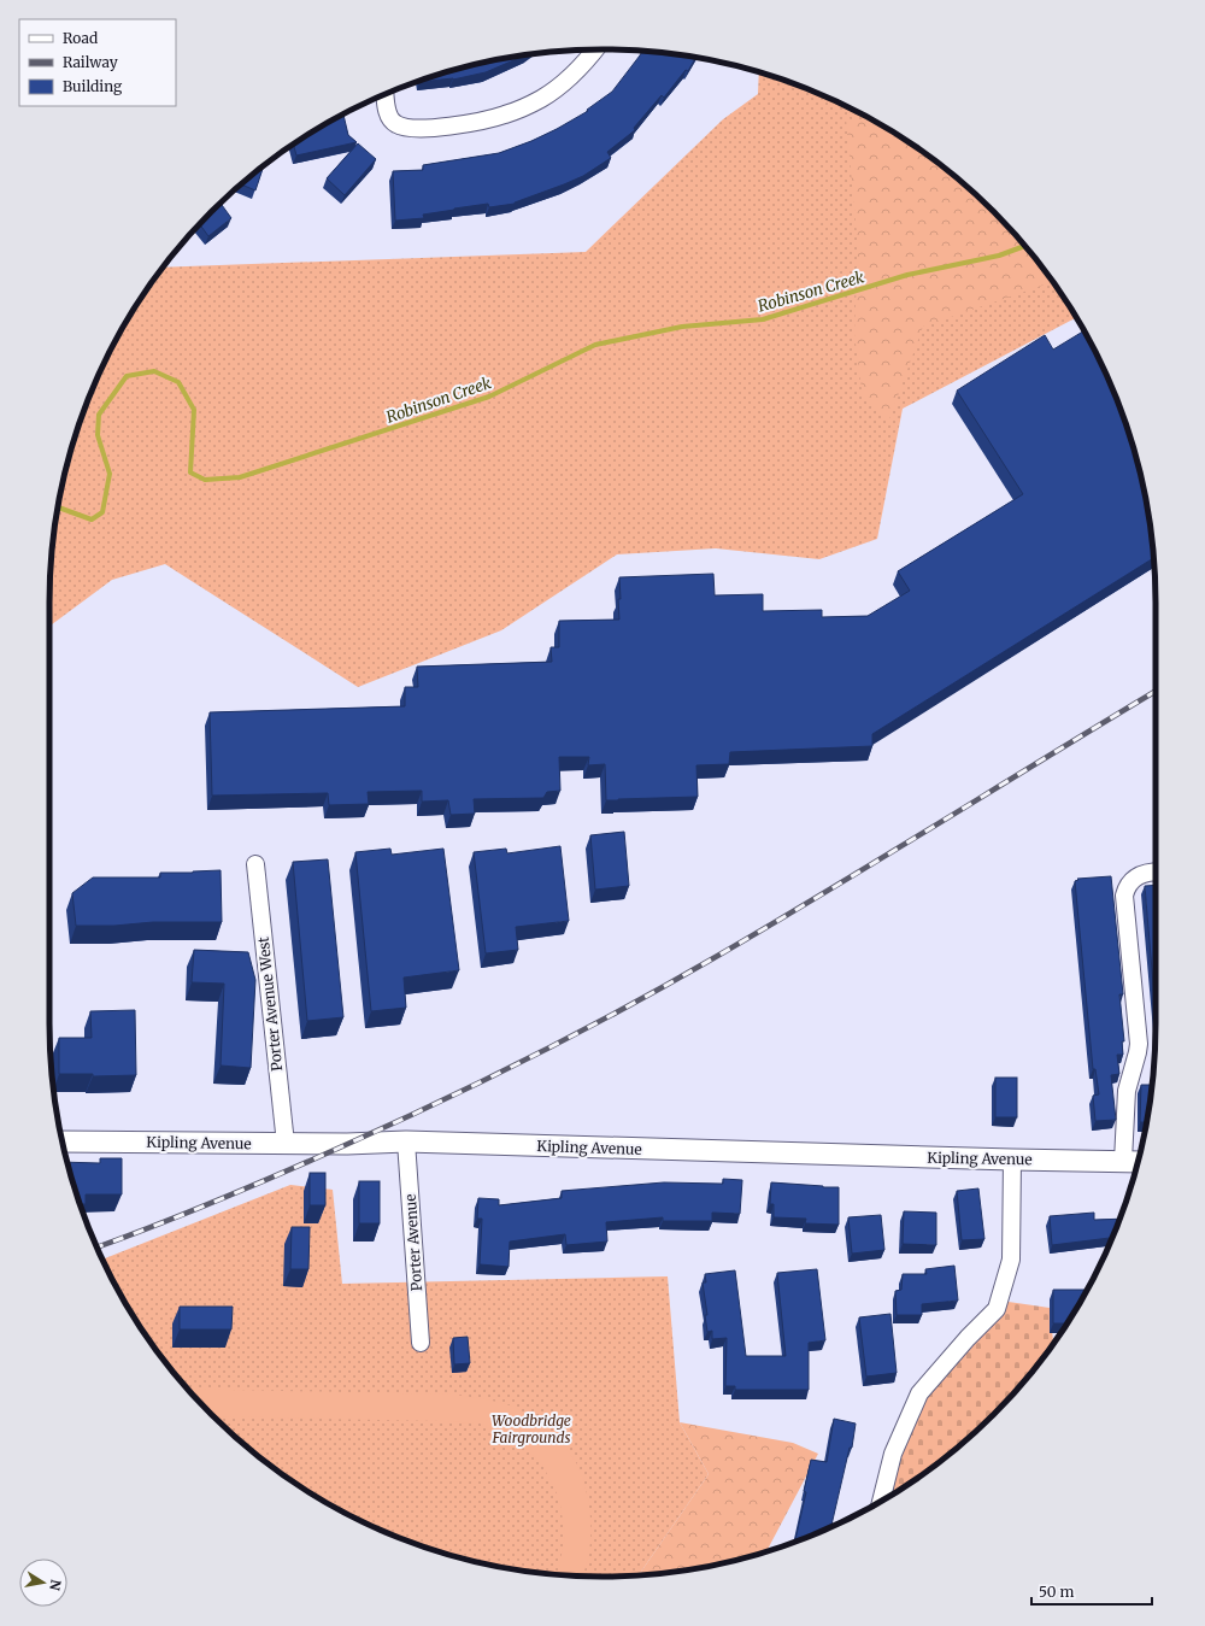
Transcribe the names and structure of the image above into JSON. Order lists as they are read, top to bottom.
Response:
{
  "streets": {
    "street": ["Porter Avenue West", "Kipling Avenue", "Porter Avenue"]
  },
  "crossings": [
    ["Porter Avenue West", "Kipling Avenue"],
    ["Kipling Avenue", "Porter Avenue"]
  ],
  "water": ["Robinson Creek"],
  "parks": ["Woodbridge Fairgrounds"],
  "legend": ["Road", "Railway", "Building"],
  "scale_bar": "50 m",
  "north": "right"
}
